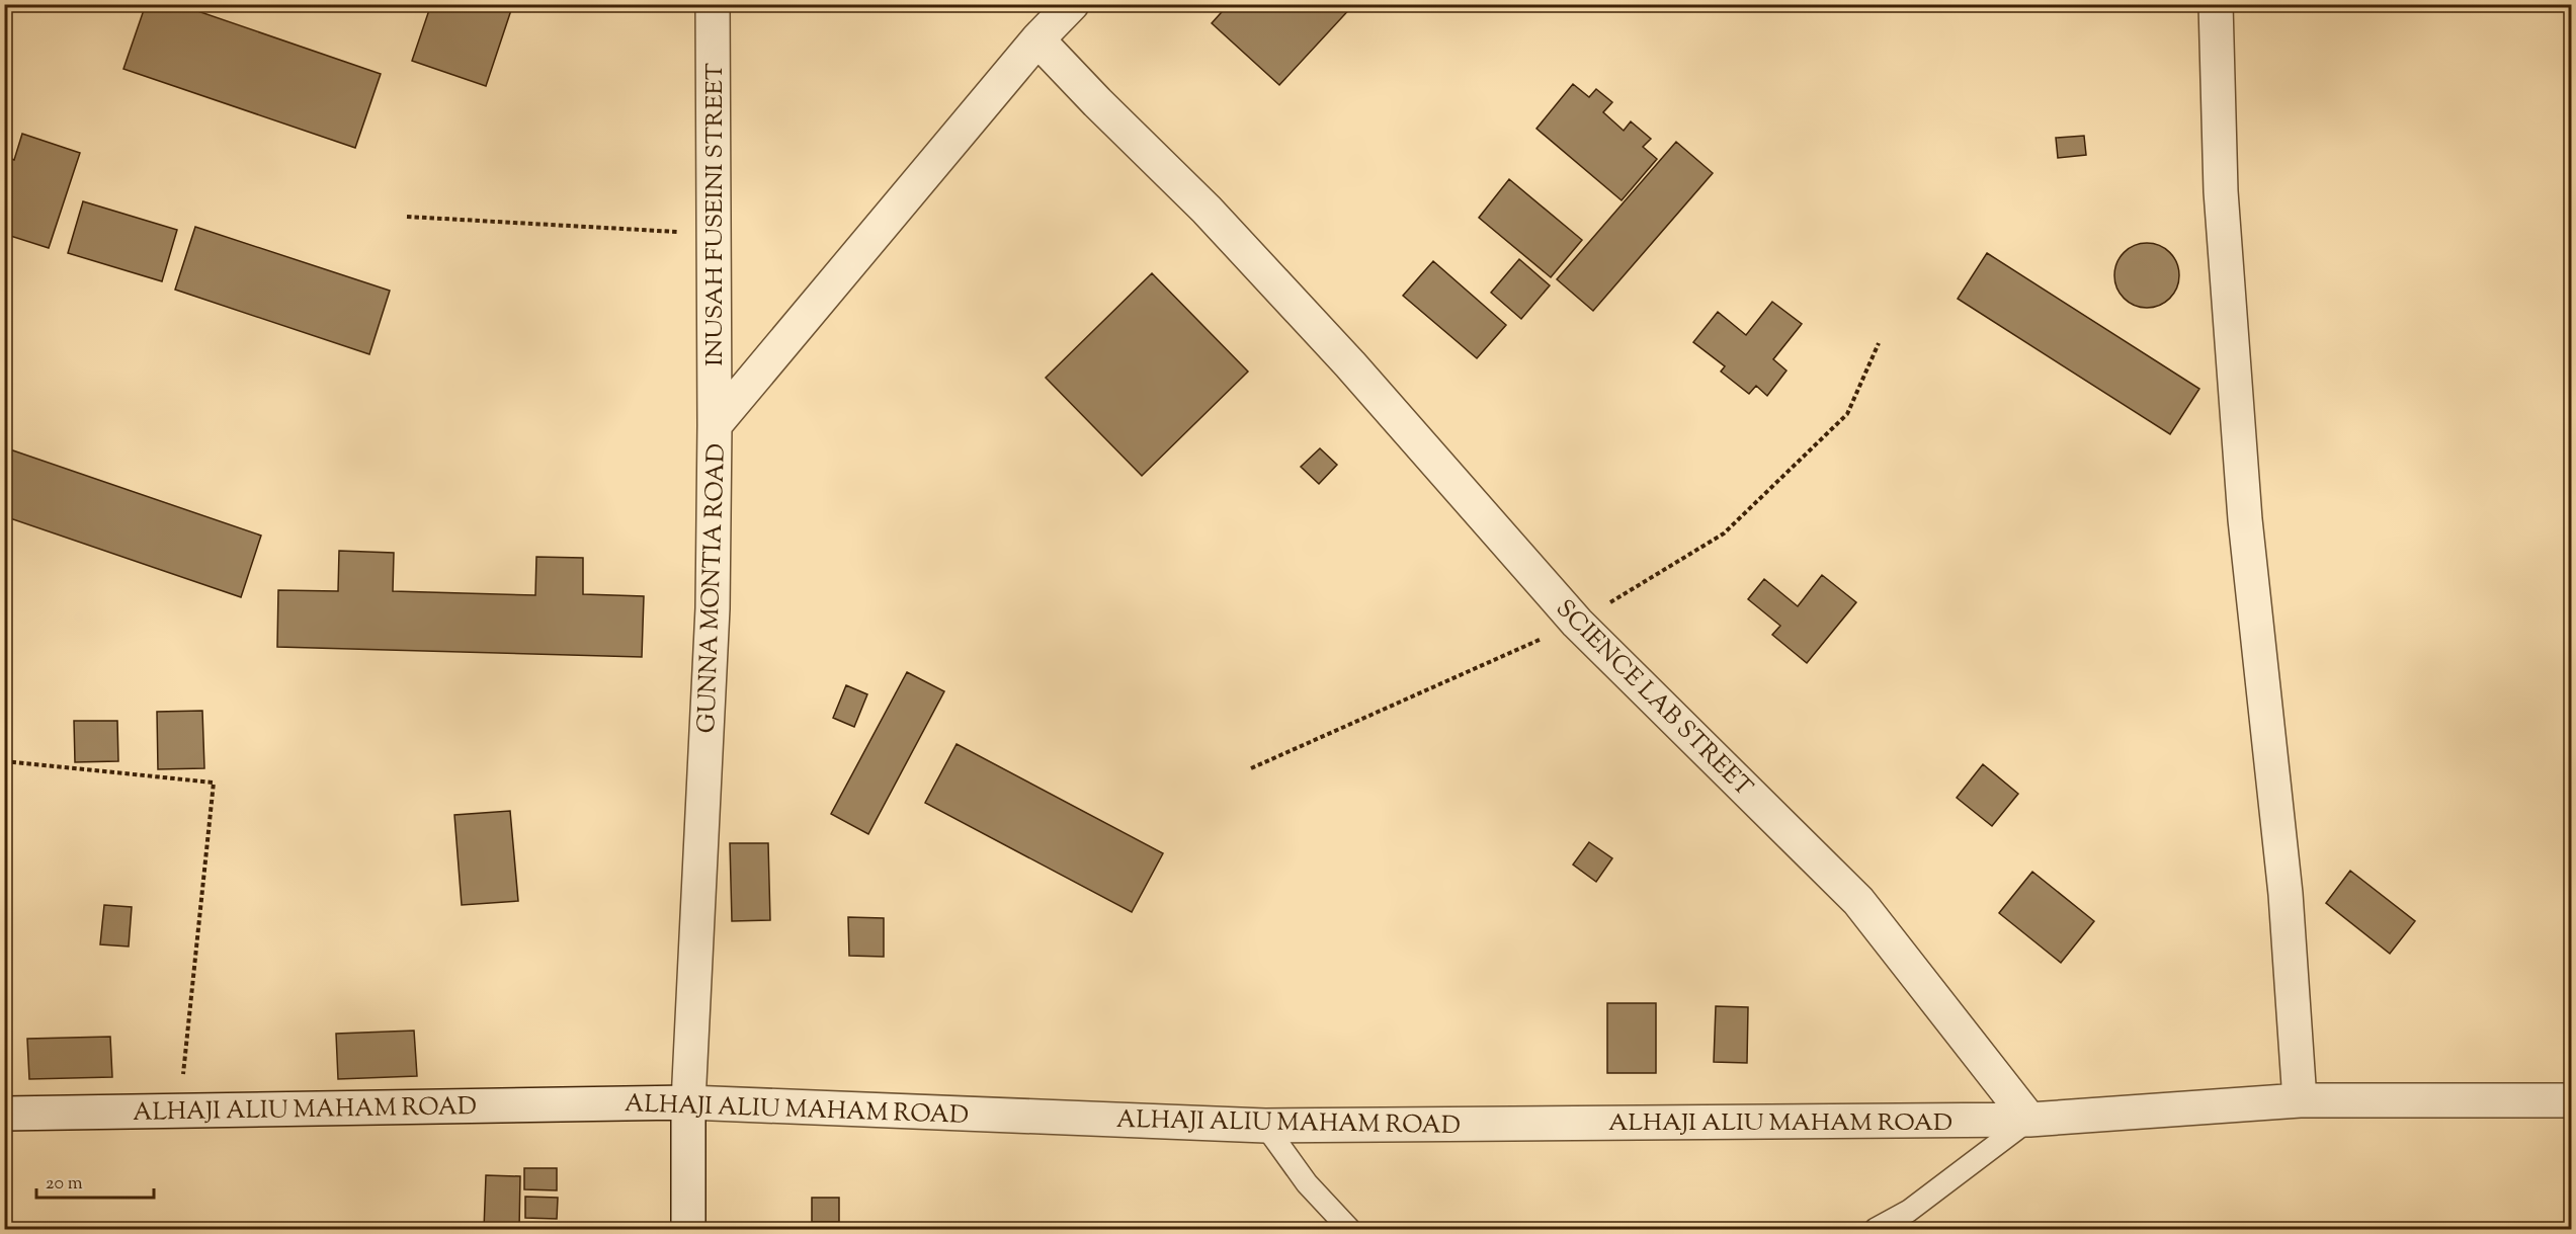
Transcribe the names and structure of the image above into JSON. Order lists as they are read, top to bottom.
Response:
{
  "streets": {
    "street": [
      "INUSAH FUSEINI STREET",
      "GUNNA MONTIA ROAD",
      "SCIENCE LAB STREET",
      "ALHAJI ALIU MAHAM ROAD"
    ]
  },
  "crossings": [
    ["INUSAH FUSEINI STREET", "GUNNA MONTIA ROAD"],
    ["GUNNA MONTIA ROAD", "SCIENCE LAB STREET"],
    ["GUNNA MONTIA ROAD", "ALHAJI ALIU MAHAM ROAD"],
    ["SCIENCE LAB STREET", "ALHAJI ALIU MAHAM ROAD"]
  ],
  "scale_bar": "20 m"
}
